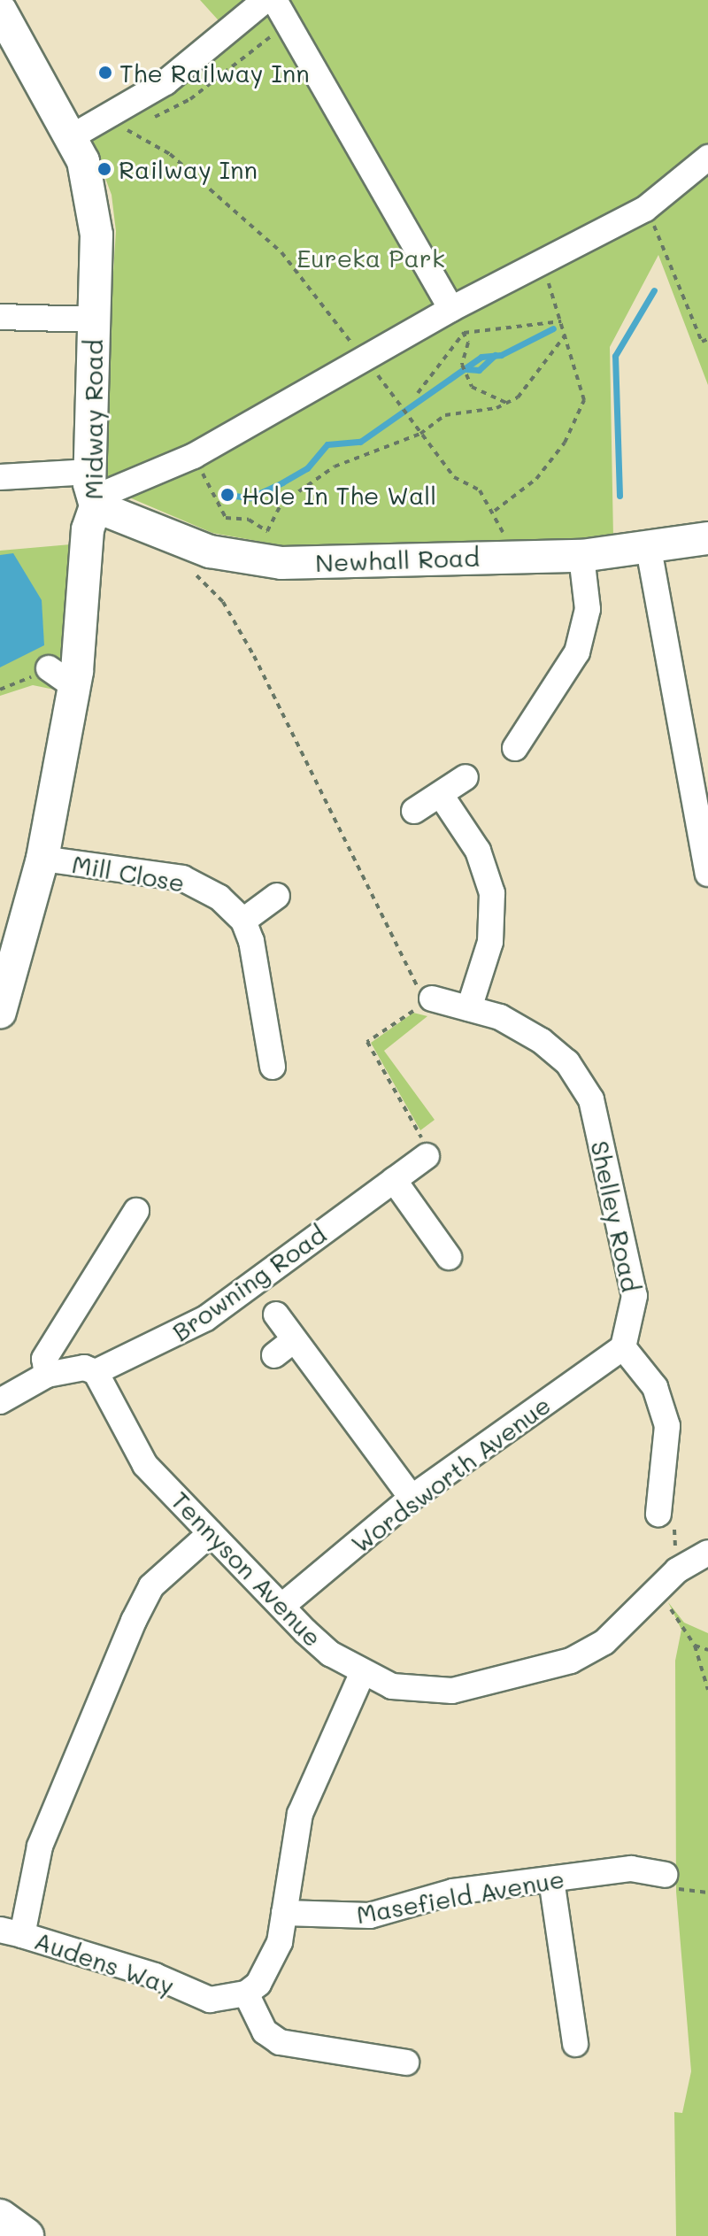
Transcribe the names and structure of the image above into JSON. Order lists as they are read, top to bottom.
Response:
{
  "streets": {
    "main road": ["Midway Road", "Newhall Road"],
    "street": [
      "Mill Close",
      "Shelley Road",
      "Browning Road",
      "Wordsworth Avenue",
      "Tennyson Avenue",
      "Masefield Avenue",
      "Audens Way"
    ]
  },
  "crossings": [
    ["Midway Road", "Newhall Road"],
    ["Midway Road", "Mill Close"],
    ["Shelley Road", "Wordsworth Avenue"],
    ["Browning Road", "Tennyson Avenue"],
    ["Wordsworth Avenue", "Tennyson Avenue"],
    ["Tennyson Avenue", "Audens Way"]
  ],
  "parks": ["Eureka Park"],
  "places": ["The Railway Inn", "Railway Inn", "Hole In The Wall"]
}
